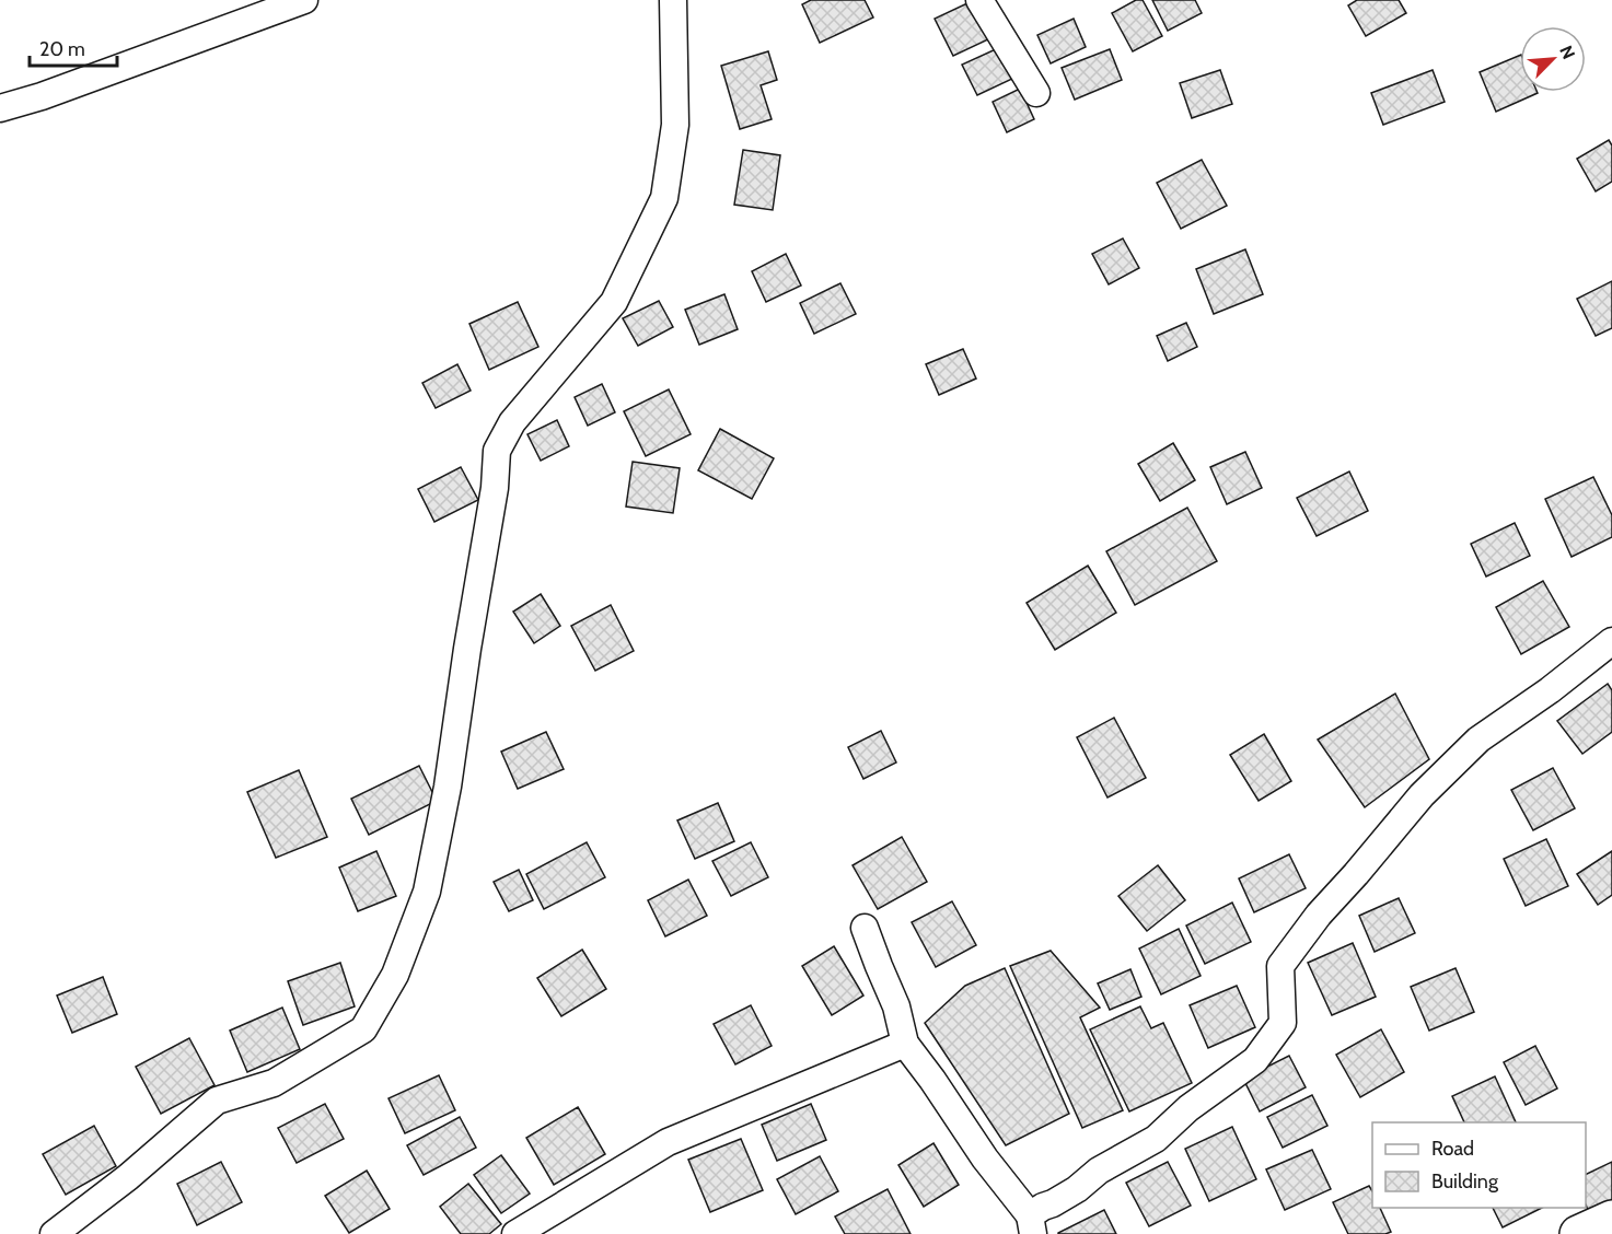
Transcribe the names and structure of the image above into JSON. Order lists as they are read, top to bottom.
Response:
{
  "legend": ["Road", "Building"],
  "scale_bar": "20 m",
  "north": "top right"
}
